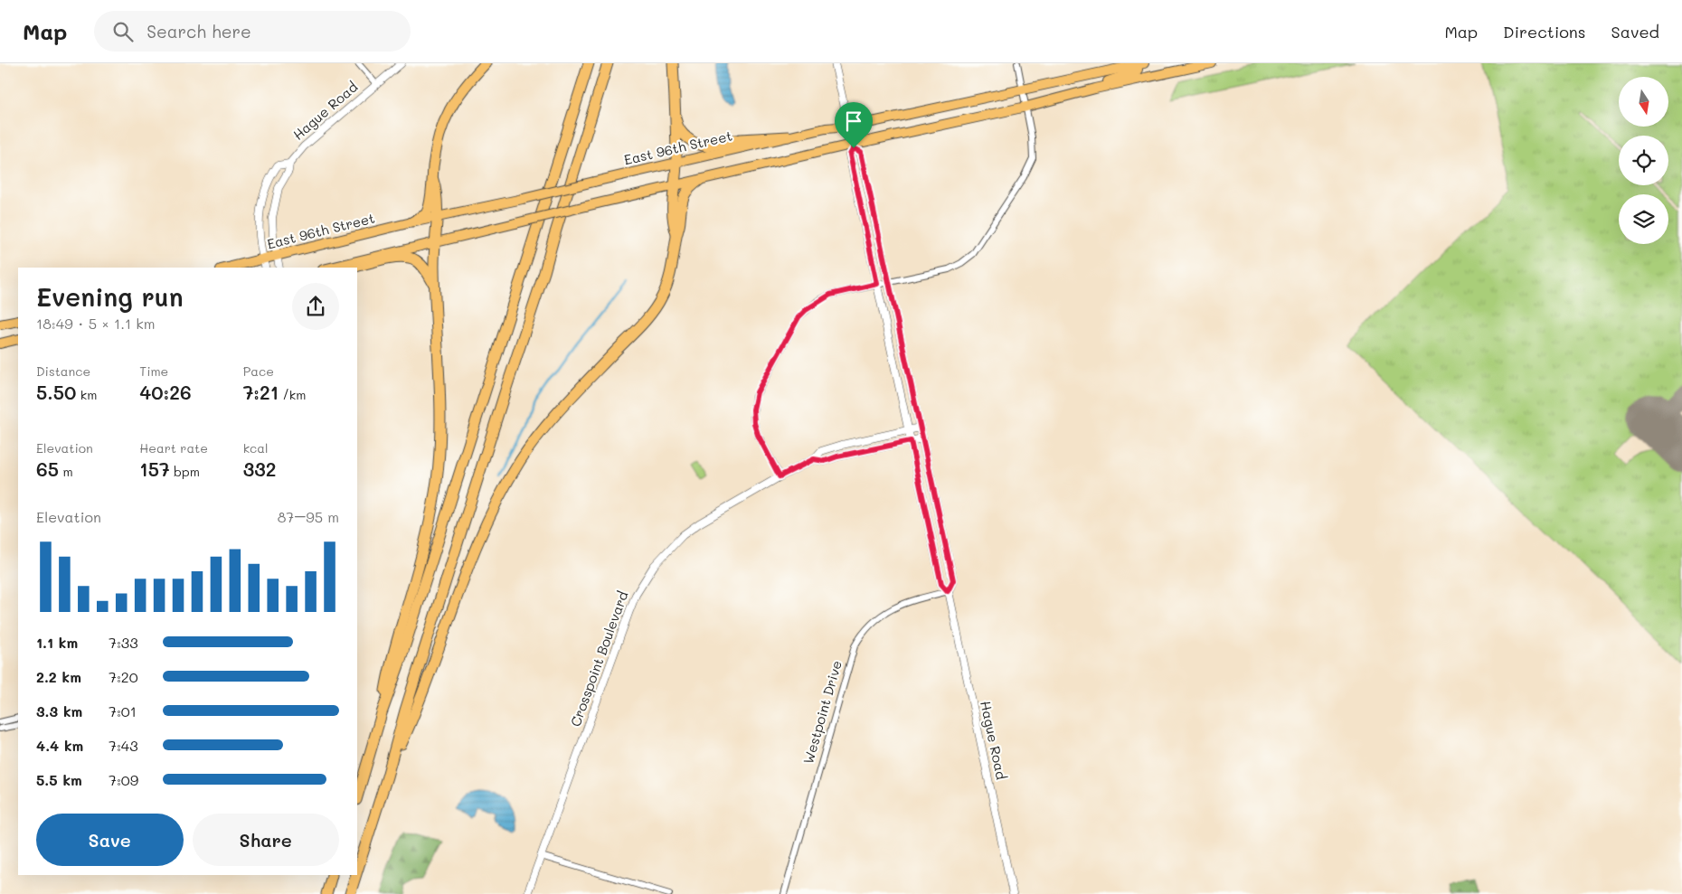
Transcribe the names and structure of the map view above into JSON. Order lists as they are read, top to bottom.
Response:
{
  "streets": {
    "main road": ["East 96th Street"],
    "street": ["Hague Road", "Crosspoint Boulevard", "Westpoint Drive"]
  },
  "crossings": [
    ["Hague Road", "East 96th Street"],
    ["Hague Road", "Crosspoint Boulevard"],
    ["Hague Road", "Westpoint Drive"]
  ],
  "north": "bottom",
  "page": {
    "header": "Map",
    "search": "Search here",
    "nav": ["Map", "Directions", "Saved"],
    "heading": ["Evening run", "18:49 · 5 × 1.1 km"],
    "stats": [
      ["Distance", "5.50 km"],
      ["Time", "40:26"],
      ["Pace", "7:21 /km"],
      ["Elevation", "65 m"],
      ["Heart rate", "157 bpm"],
      ["kcal", "332"]
    ],
    "chart": ["Elevation", "87–95 m"],
    "list": [
      {
        "name": "1.1 km",
        "note": "7:33"
      },
      {
        "name": "2.2 km",
        "note": "7:20"
      },
      {
        "name": "3.3 km",
        "note": "7:01"
      },
      {
        "name": "4.4 km",
        "note": "7:43"
      },
      {
        "name": "5.5 km",
        "note": "7:09"
      }
    ],
    "buttons": ["Save", "Share"]
  }
}
